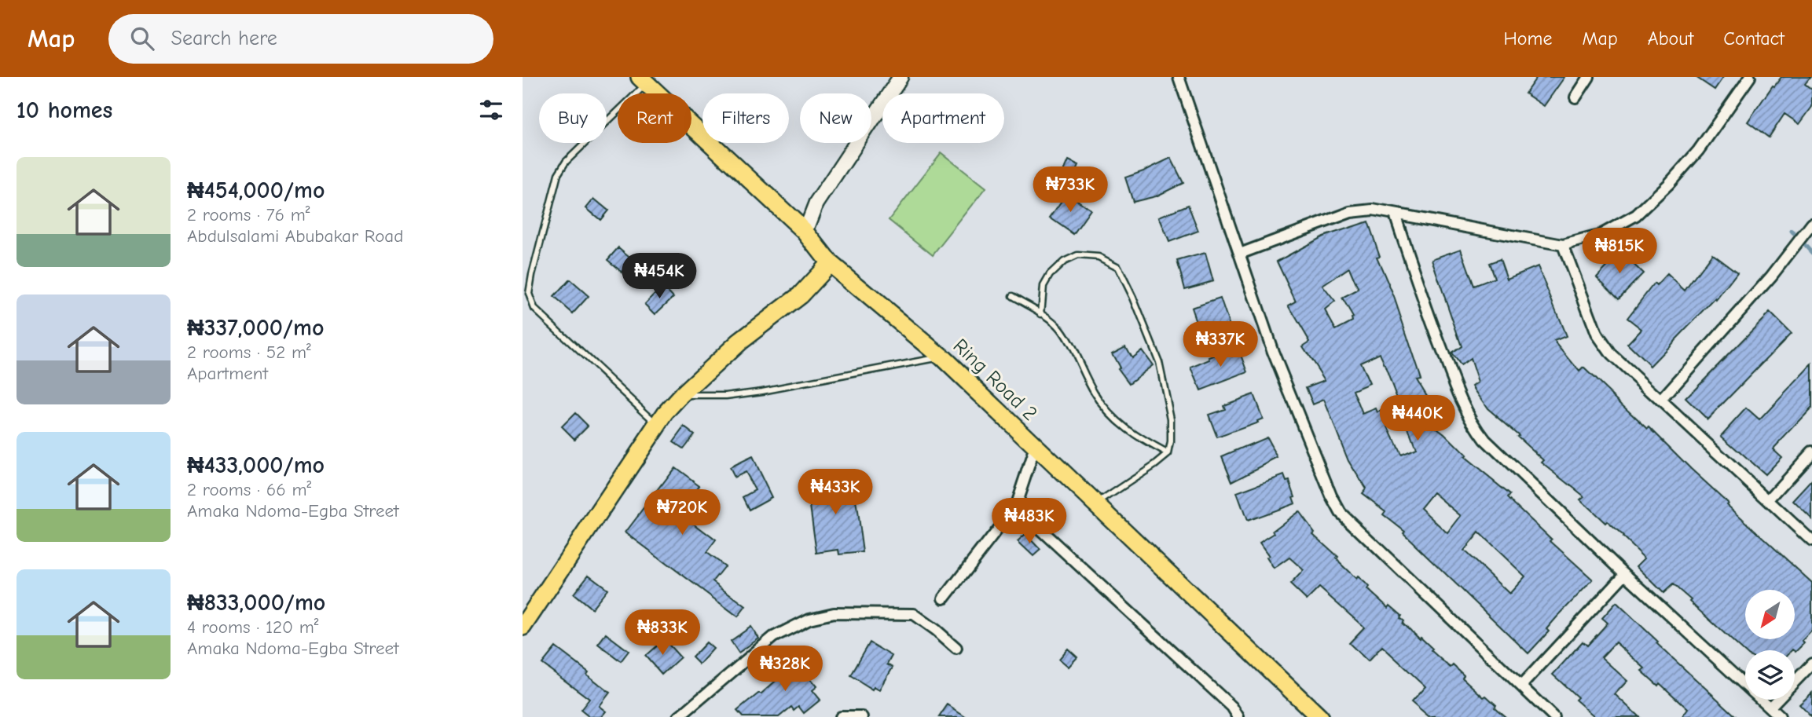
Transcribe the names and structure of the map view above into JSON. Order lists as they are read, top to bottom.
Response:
{
  "streets": {
    "main road": ["Ring Road 2"]
  },
  "north": "bottom left",
  "page": {
    "header": "Map",
    "search": "Search here",
    "nav": [
      "Home",
      "Map",
      "About",
      "Contact"
    ],
    "heading": "10 homes",
    "chip": [
      "Buy",
      "Rent",
      "Filters",
      "New",
      "Apartment"
    ],
    "list": [
      {
        "name": "₦454,000/mo",
        "note": "2 rooms · 76 m² · Abdulsalami Abubakar Road"
      },
      {
        "name": "₦337,000/mo",
        "note": "2 rooms · 52 m² · Apartment"
      },
      {
        "name": "₦433,000/mo",
        "note": "2 rooms · 66 m² · Amaka Ndoma-Egba Street"
      },
      {
        "name": "₦833,000/mo",
        "note": "4 rooms · 120 m² · Amaka Ndoma-Egba Street"
      }
    ],
    "price": [
      "₦733K",
      "₦815K",
      "₦454K",
      "₦337K",
      "₦440K",
      "₦433K",
      "₦720K",
      "₦483K",
      "₦833K",
      "₦328K"
    ]
  }
}
